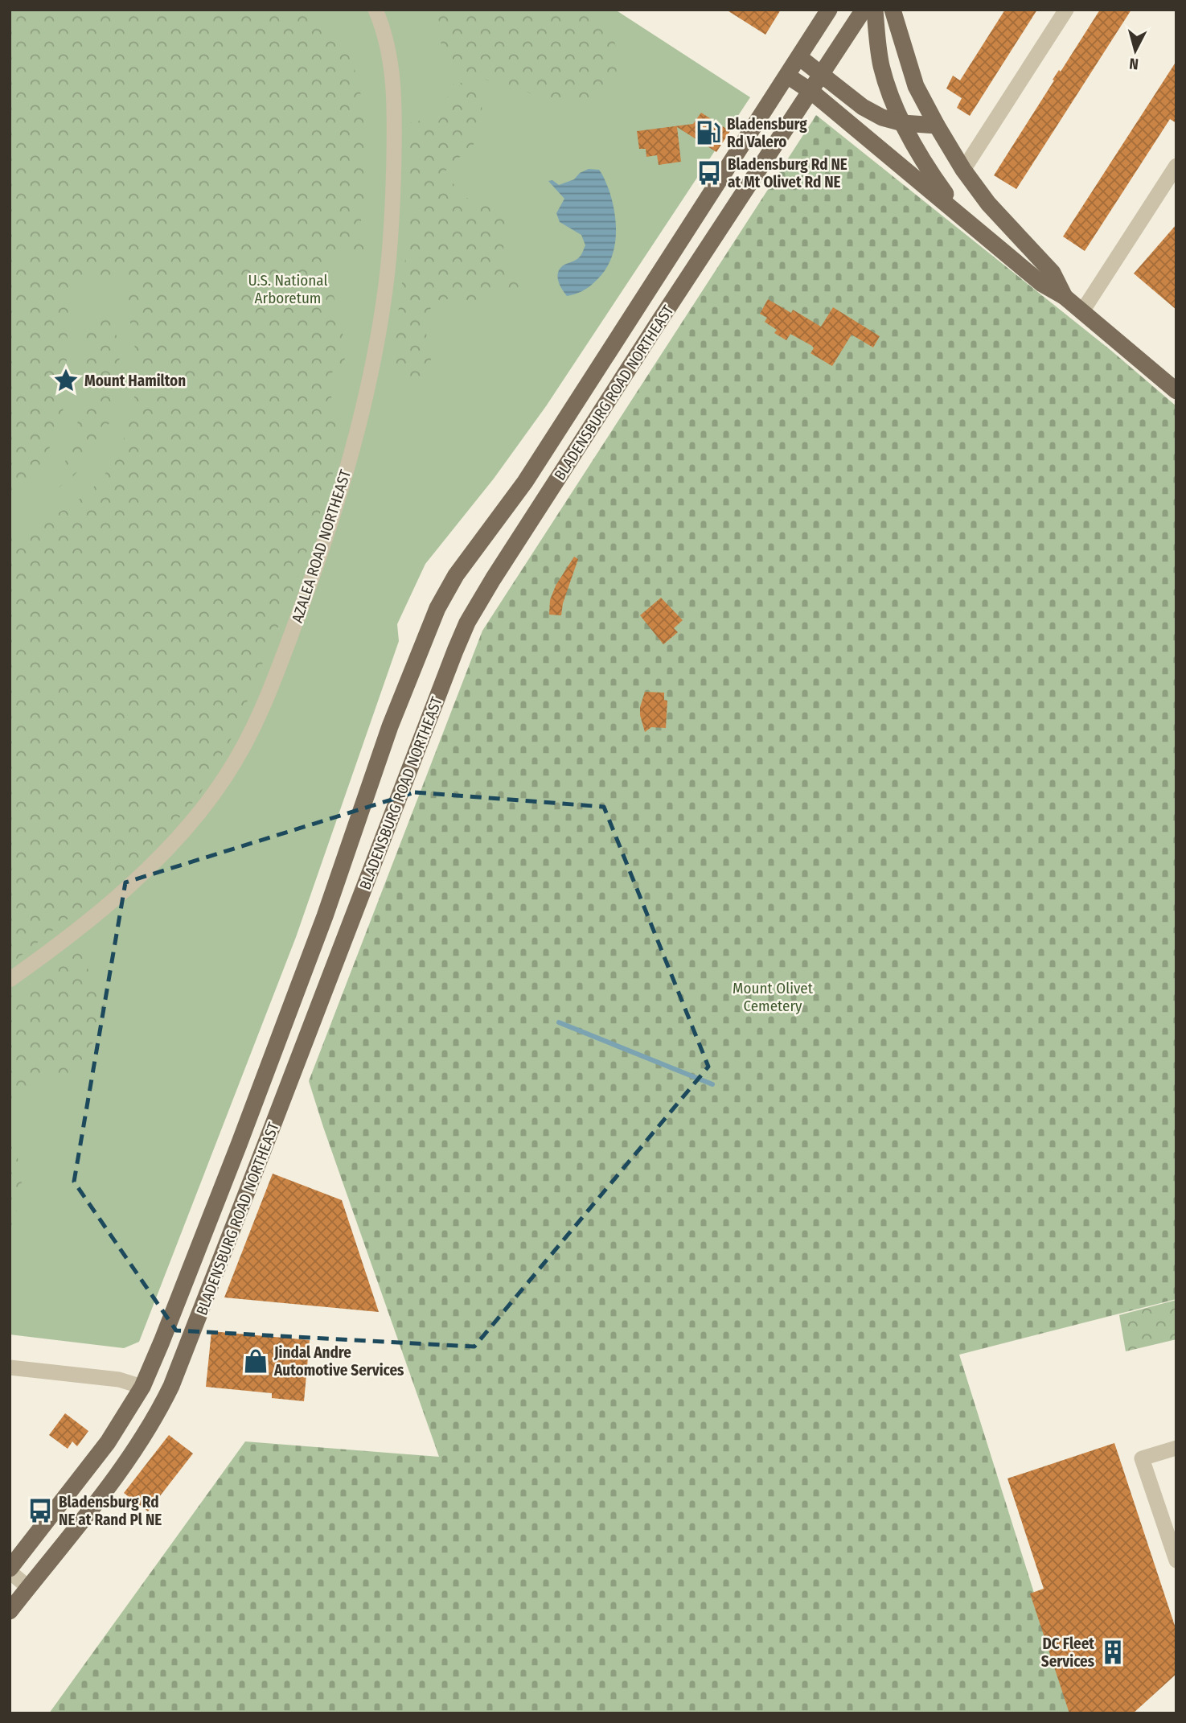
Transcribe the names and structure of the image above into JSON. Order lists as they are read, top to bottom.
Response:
{
  "streets": {
    "main road": ["BLADENSBURG ROAD NORTHEAST"],
    "street": ["AZALEA ROAD NORTHEAST"]
  },
  "parks": ["U.S. National Arboretum", "Mount Olivet Cemetery"],
  "places": {
    "fuel station": ["Bladensburg Rd Valero"],
    "bus stop": ["Bladensburg Rd NE at Mt Olivet Rd NE", "Bladensburg Rd NE at Rand Pl NE"],
    "place": ["Mount Hamilton"],
    "shop": ["Jindal Andre Automotive Services"],
    "building": ["DC Fleet Services"]
  },
  "north": "bottom"
}
